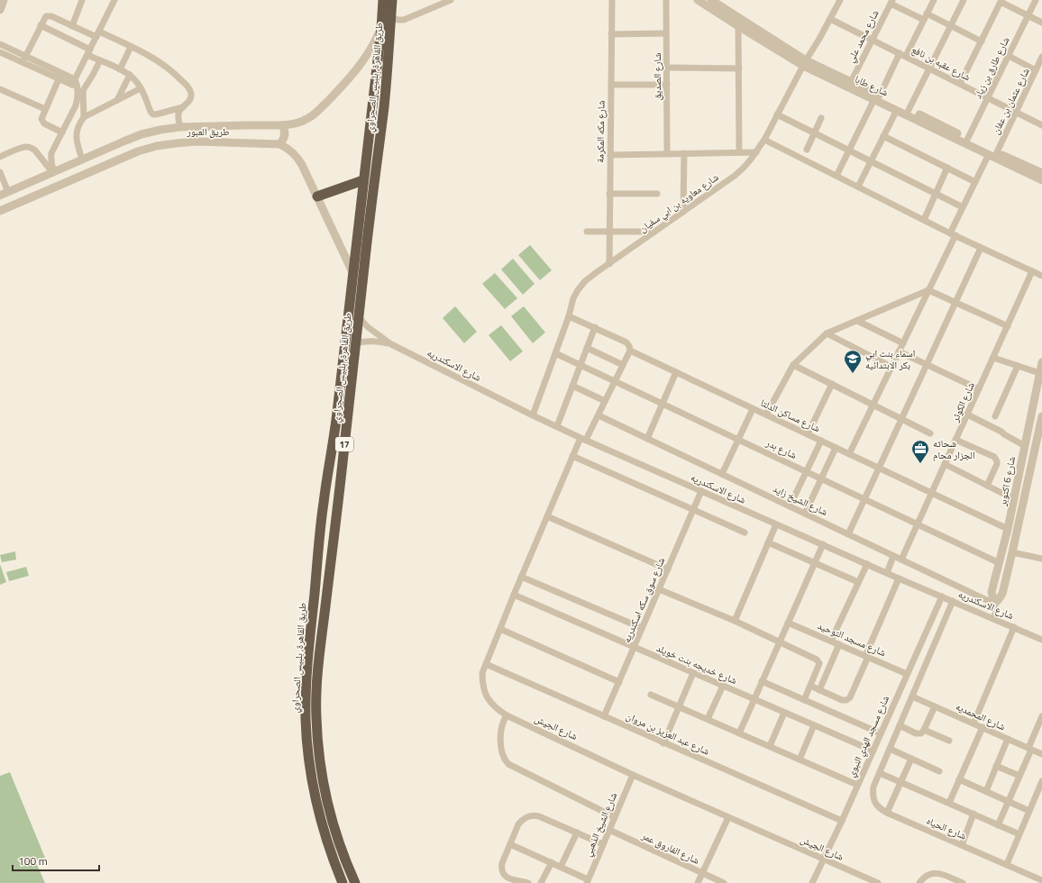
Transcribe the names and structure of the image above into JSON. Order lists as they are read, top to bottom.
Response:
{
  "streets": {
    "highway": ["طريق القاهرة, بلبيس الصحراوي", "17"],
    "street": [
      "شارع محمد علي",
      "شارع عقبه بن نافع",
      "شارع طارق بن زياد",
      "شارع الصديق",
      "شارع طابا",
      "شارع عثمان بن عفان",
      "طريق العبور",
      "شارع مكه المكرمة",
      "شارع معاويه بن ابي سفيان",
      "شارع الاسكندريه",
      "شارع الكوثر",
      "شارع مساكن الدلتا",
      "شارع بدر",
      "شارع 6 اكتوبر",
      "شارع الشيخ زايد",
      "شارع سوق سكه اسكندريه",
      "شارع مسجد التوحيد",
      "شارع خديجه بنت خويلد",
      "شارع المحمديه",
      "شارع الجيش",
      "شارع عبد العزيز بن مروان",
      "شارع مسجد الهدي النبوي",
      "شارع الشيخ الذهبي",
      "شارع الحياه",
      "شارع الفاروق عمر"
    ]
  },
  "crossings": [
    ["شارع محمد علي", "شارع عقبه بن نافع"],
    ["شارع محمد علي", "شارع طابا"],
    ["شارع عقبه بن نافع", "شارع طارق بن زياد"],
    ["شارع عقبه بن نافع", "شارع عثمان بن عفان"],
    ["شارع عقبه بن نافع", "شارع معاويه بن ابي سفيان"],
    ["شارع طارق بن زياد", "شارع طابا"],
    ["طريق القاهرة, بلبيس الصحراوي", "طريق العبور"],
    ["طريق القاهرة, بلبيس الصحراوي", "شارع الاسكندريه"],
    ["شارع طابا", "شارع عثمان بن عفان"],
    ["شارع طابا", "شارع معاويه بن ابي سفيان"],
    ["شارع عثمان بن عفان", "شارع مساكن الدلتا"],
    ["شارع مكه المكرمة", "شارع معاويه بن ابي سفيان"],
    ["شارع معاويه بن ابي سفيان", "شارع الاسكندريه"],
    ["شارع معاويه بن ابي سفيان", "شارع مساكن الدلتا"],
    ["شارع معاويه بن ابي سفيان", "شارع بدر"],
    ["شارع الاسكندريه", "شارع 6 اكتوبر"],
    ["شارع الاسكندريه", "شارع سوق سكه اسكندريه"],
    ["شارع الاسكندريه", "شارع الجيش"],
    ["شارع الاسكندريه", "شارع مسجد الهدي النبوي"],
    ["شارع الكوثر", "شارع مساكن الدلتا"],
    ["شارع الكوثر", "شارع بدر"],
    ["شارع الكوثر", "شارع الشيخ زايد"],
    ["شارع مساكن الدلتا", "شارع 6 اكتوبر"],
    ["شارع مساكن الدلتا", "شارع الجيش"],
    ["شارع بدر", "شارع 6 اكتوبر"],
    ["شارع بدر", "شارع الجيش"],
    ["شارع 6 اكتوبر", "شارع الشيخ زايد"],
    ["شارع الشيخ زايد", "شارع الجيش"],
    ["شارع سوق سكه اسكندريه", "شارع خديجه بنت خويلد"],
    ["شارع سوق سكه اسكندريه", "شارع عبد العزيز بن مروان"],
    ["شارع مسجد التوحيد", "شارع مسجد الهدي النبوي"],
    ["شارع خديجه بنت خويلد", "شارع الجيش"],
    ["شارع خديجه بنت خويلد", "شارع مسجد الهدي النبوي"],
    ["شارع الجيش", "شارع عبد العزيز بن مروان"],
    ["شارع الجيش", "شارع مسجد الهدي النبوي"],
    ["شارع الجيش", "شارع الشيخ الذهبي"],
    ["شارع عبد العزيز بن مروان", "شارع مسجد الهدي النبوي"],
    ["شارع الشيخ الذهبي", "شارع الفاروق عمر"]
  ],
  "places": {
    "school or university": ["اسماء بنت ابي بكر الابتدائيه"],
    "office": ["شحاته الجزار محام"]
  },
  "scale_bar": "100 m"
}
